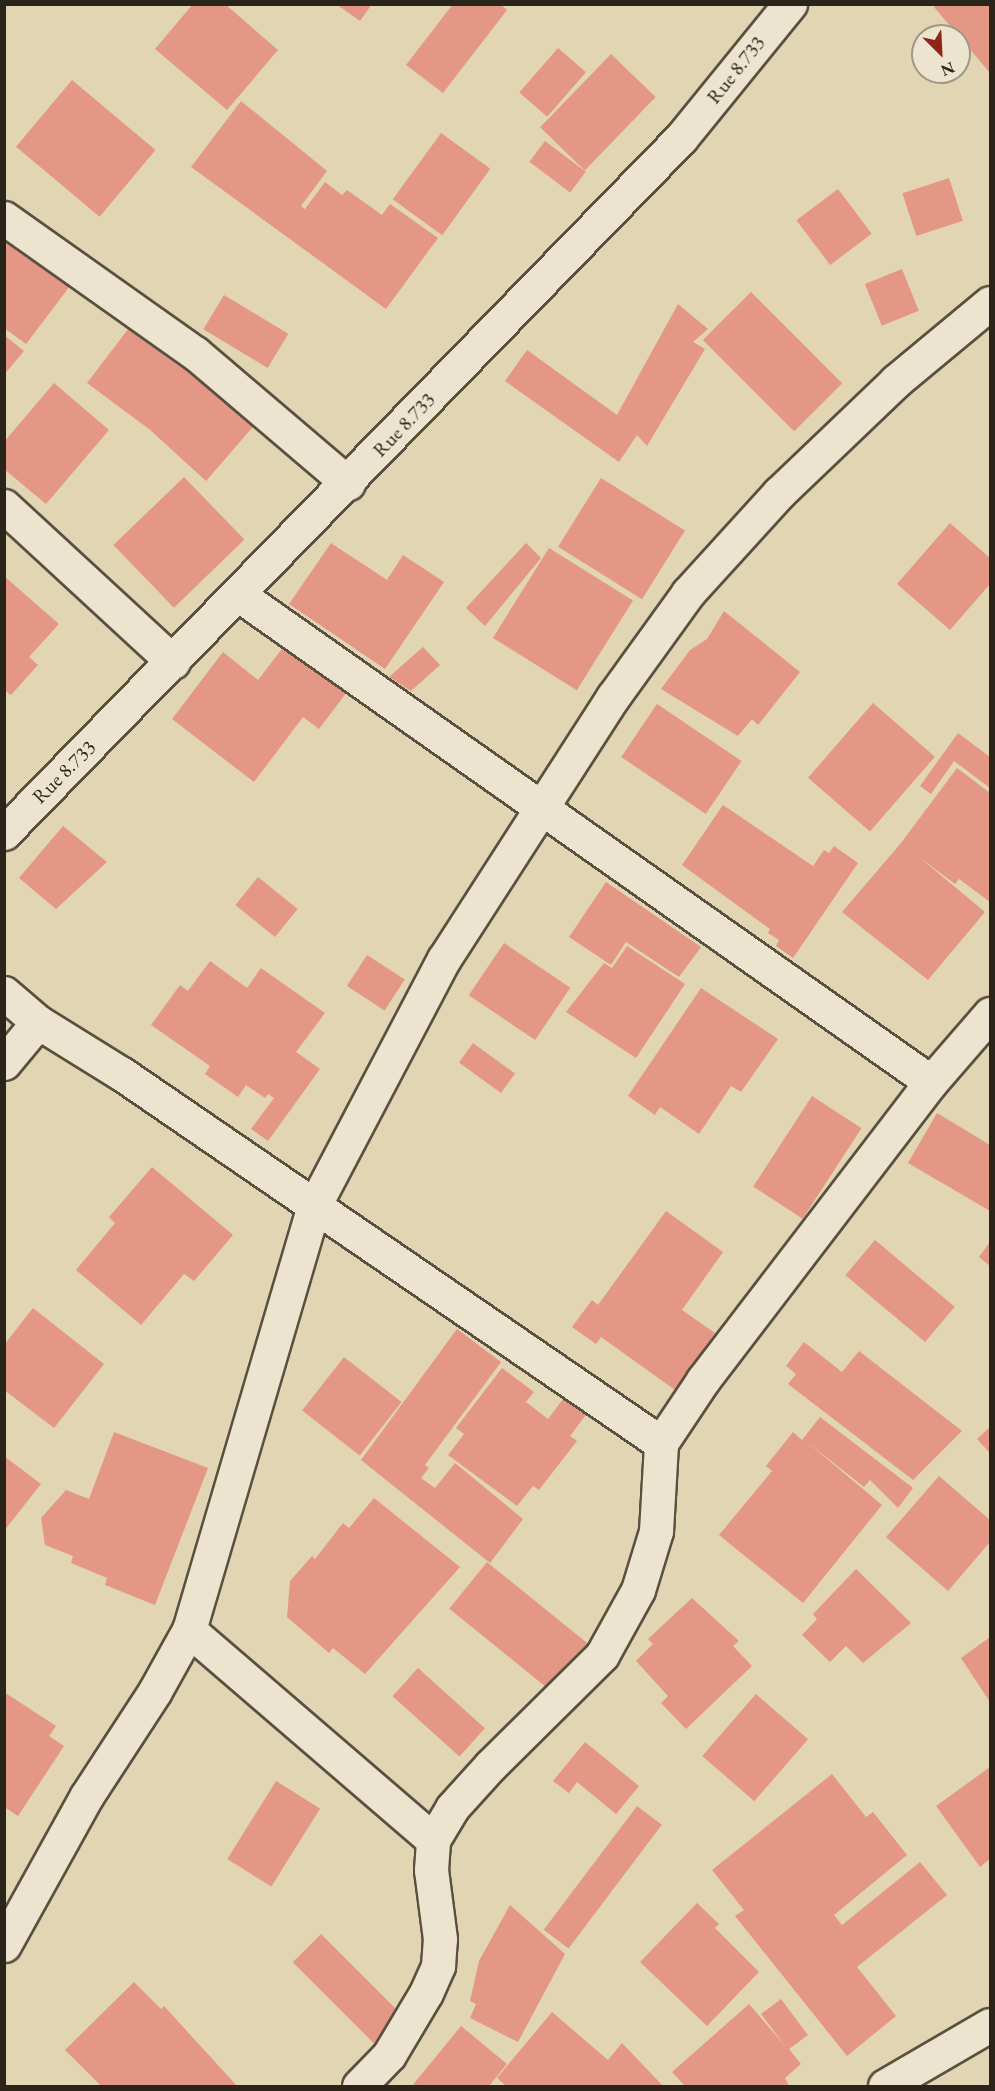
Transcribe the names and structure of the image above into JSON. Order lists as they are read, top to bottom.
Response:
{
  "streets": {
    "street": ["Rue 8.733"]
  },
  "north": "bottom right"
}
